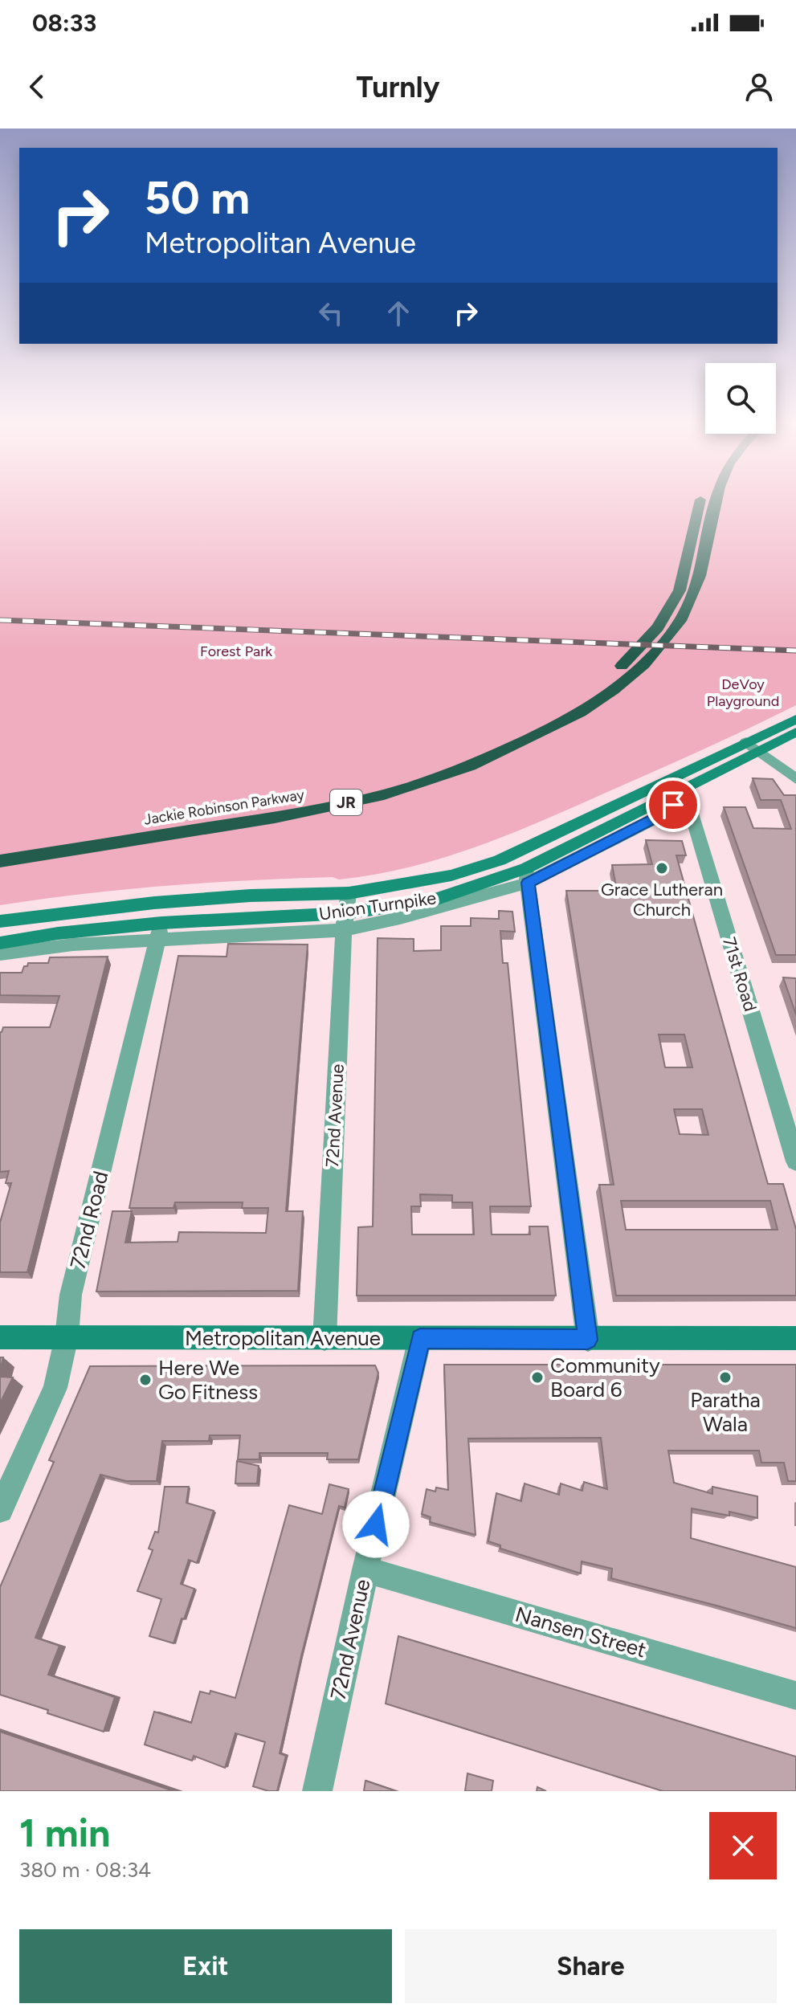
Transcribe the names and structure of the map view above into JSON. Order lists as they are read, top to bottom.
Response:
{
  "streets": {
    "highway": ["JR", "Jackie Robinson Parkway"],
    "main road": ["Union Turnpike", "Metropolitan Avenue"],
    "street": [
      "71st Road",
      "72nd Avenue",
      "72nd Road",
      "Nansen Street"
    ]
  },
  "crossings": [
    ["Union Turnpike", "71st Road"],
    ["Union Turnpike", "72nd Avenue"],
    ["Union Turnpike", "72nd Road"],
    ["72nd Avenue", "Metropolitan Avenue"],
    ["72nd Avenue", "Nansen Street"],
    ["72nd Road", "Metropolitan Avenue"]
  ],
  "parks": ["Forest Park", "DeVoy Playground"],
  "places": [
    "Grace Lutheran Church",
    "Community Board 6",
    "Paratha Wala",
    "Here We Go Fitness"
  ],
  "page": {
    "status": "08:33",
    "header": "Turnly",
    "turn": ["50 m", "Metropolitan Avenue"],
    "heading": ["1 min", "380 m · 08:34"],
    "buttons": ["Exit", "Share"]
  }
}
